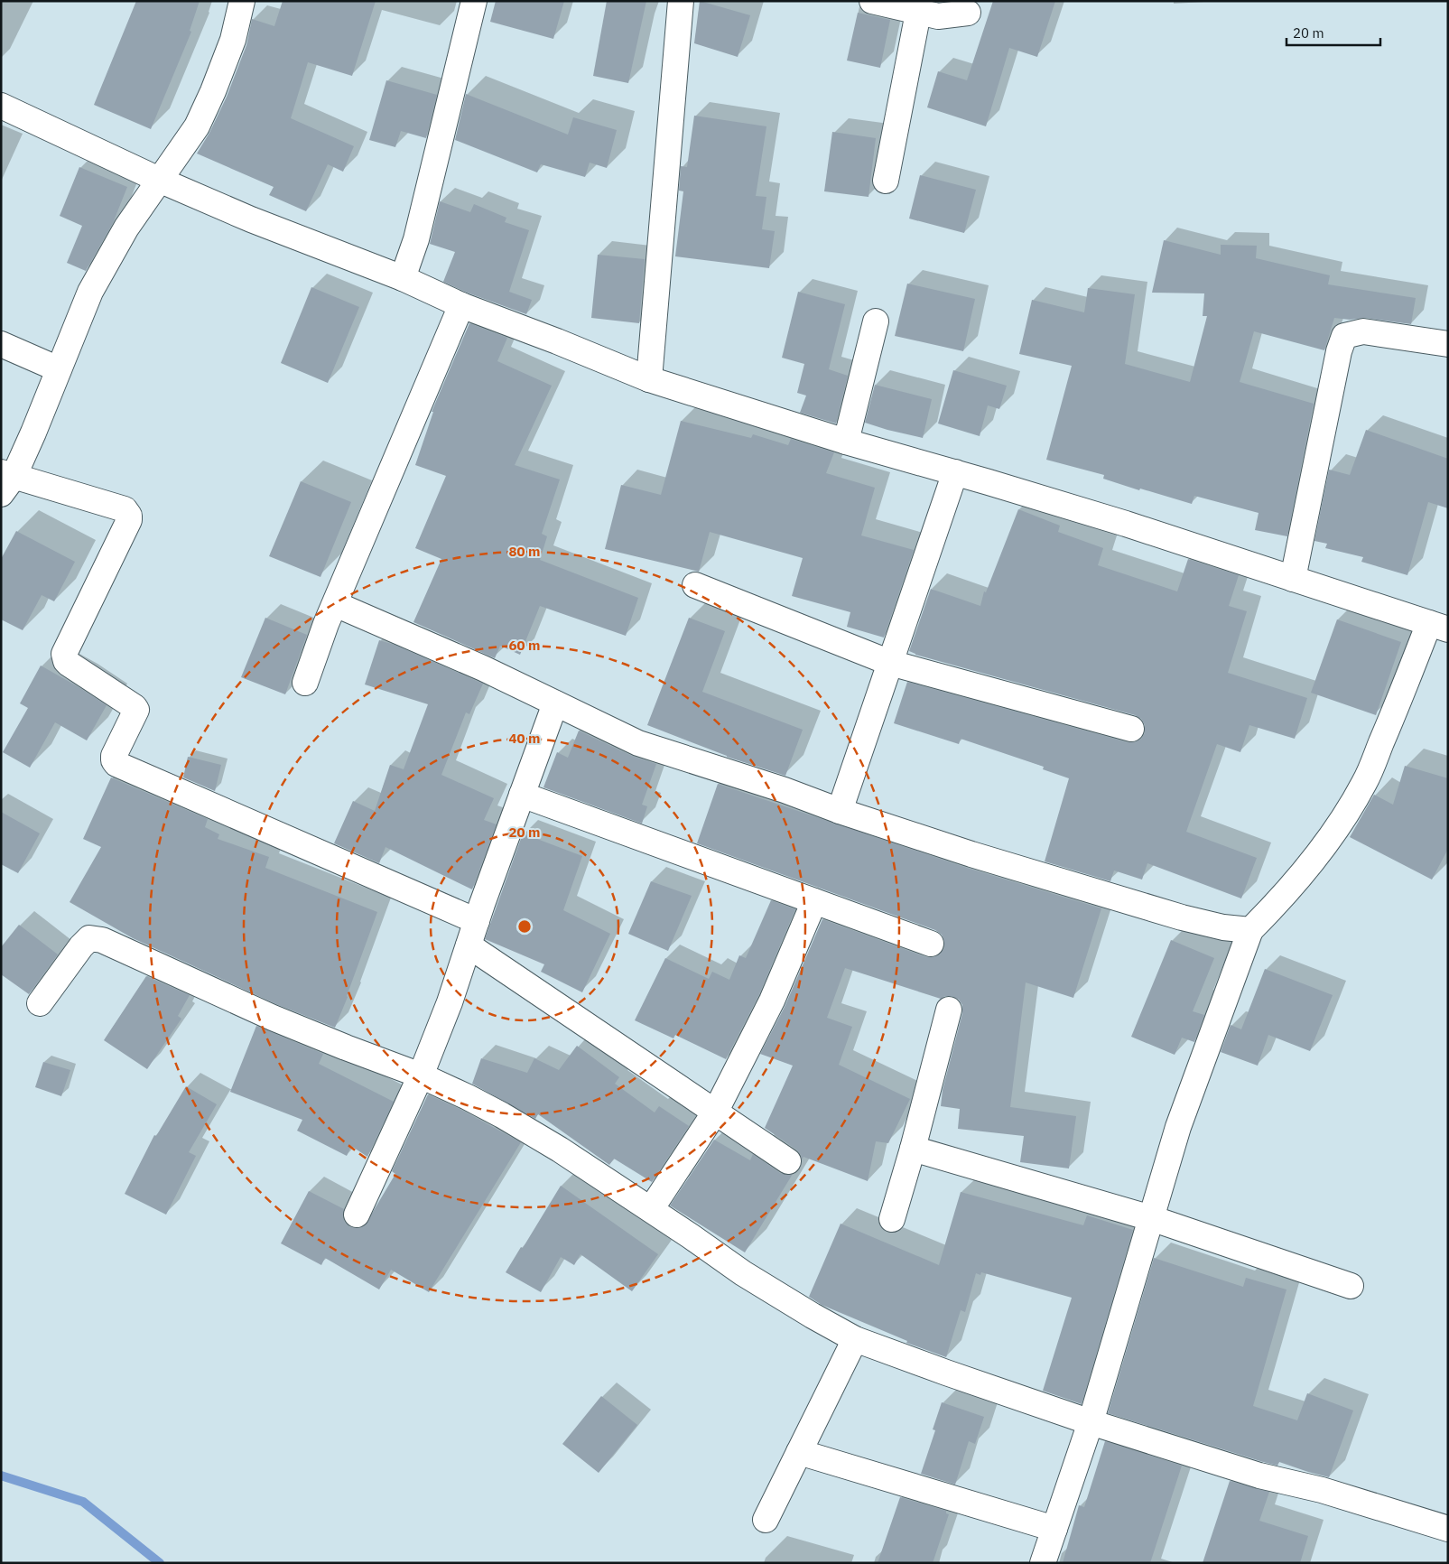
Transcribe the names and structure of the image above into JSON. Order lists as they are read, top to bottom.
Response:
{
  "scale_bar": "20 m",
  "rings": [
    "80 m",
    "60 m",
    "40 m",
    "20 m"
  ]
}
